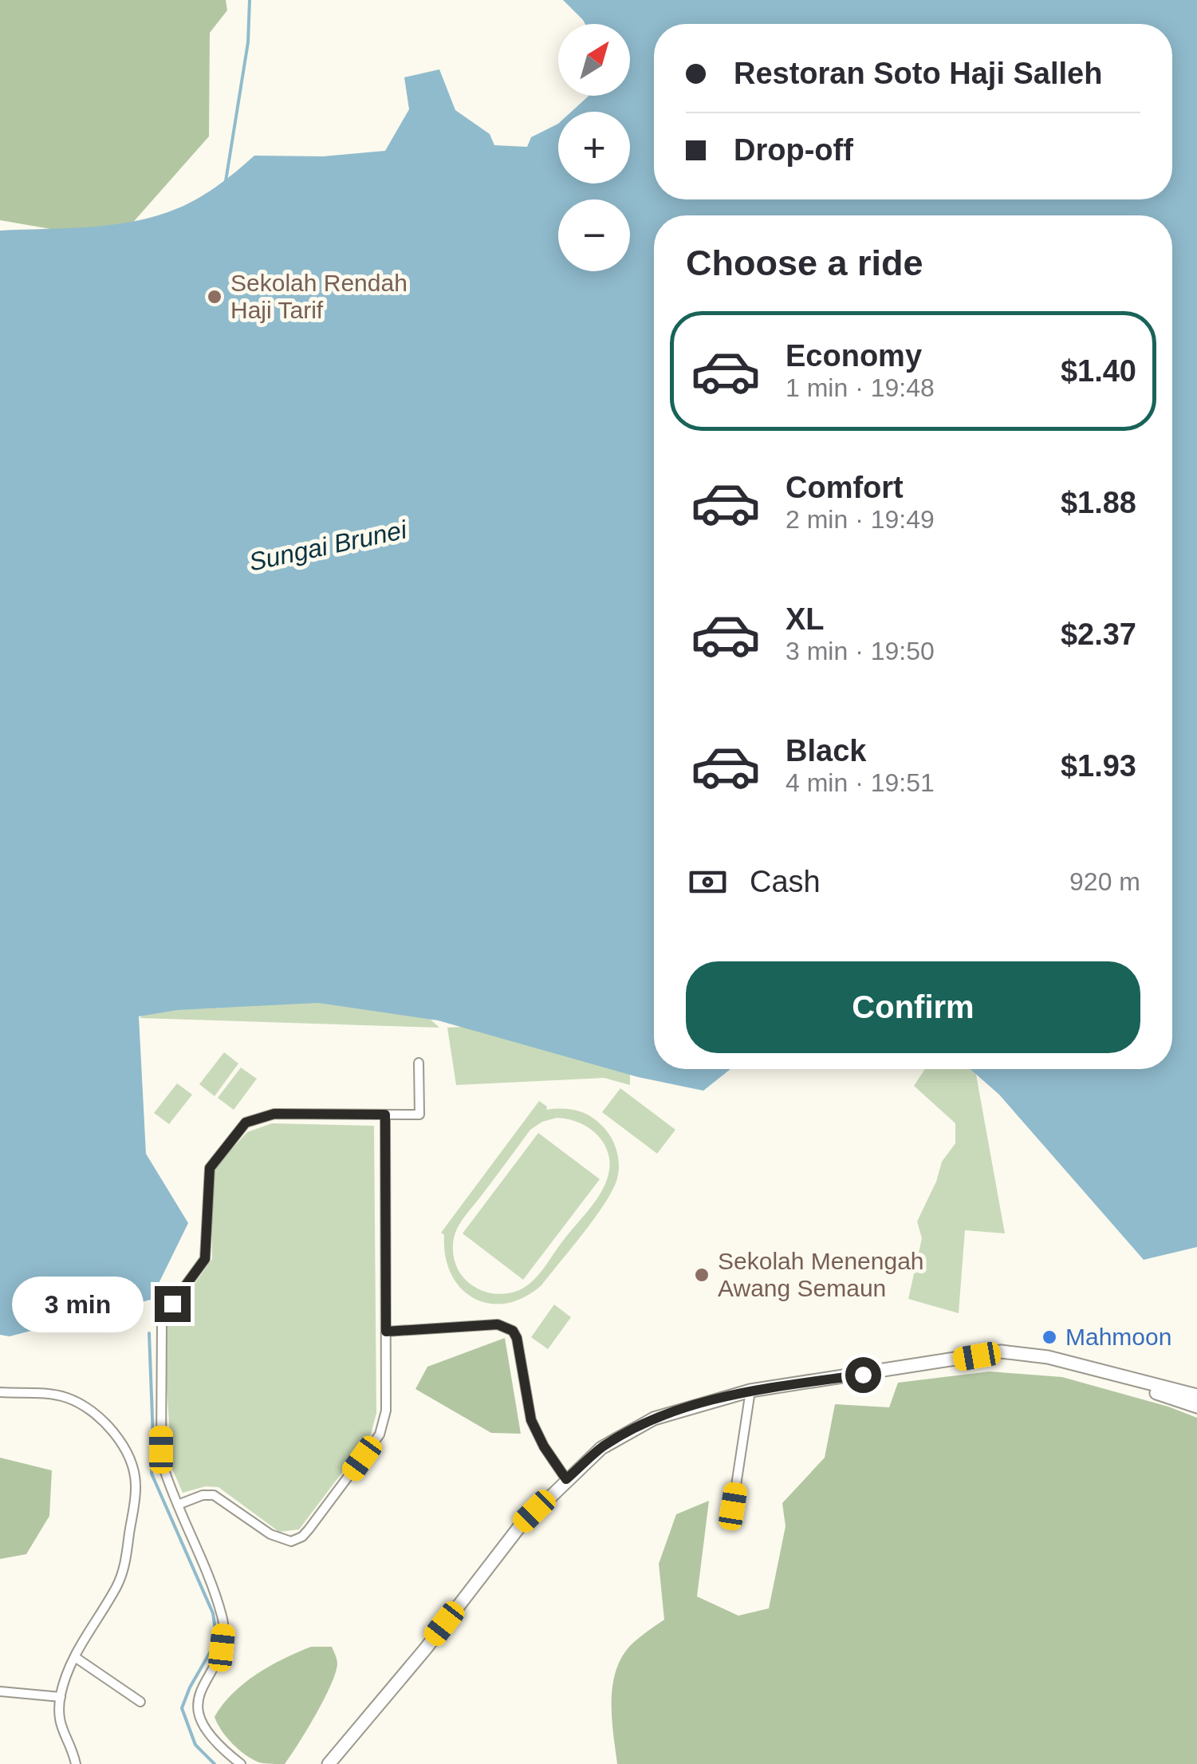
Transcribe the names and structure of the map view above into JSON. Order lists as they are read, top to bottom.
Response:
{
  "water": ["Sungai Brunei"],
  "places": ["Sekolah Rendah Haji Tarif", "Sekolah Menengah Awang Semaun", "Mahmoon"],
  "north": "top right",
  "page": {
    "map_buttons": ["+", "−"],
    "banner": ["Restoran Soto Haji Salleh", "Drop-off"],
    "heading": "Choose a ride",
    "list": [
      {
        "name": "Economy",
        "note": "1 min · 19:48",
        "value": "$1.40"
      },
      {
        "name": "Comfort",
        "note": "2 min · 19:49",
        "value": "$1.88"
      },
      {
        "name": "XL",
        "note": "3 min · 19:50",
        "value": "$2.37"
      },
      {
        "name": "Black",
        "note": "4 min · 19:51",
        "value": "$1.93"
      }
    ],
    "pay": ["Cash", "920 m"],
    "buttons": "Confirm",
    "bubble": "3 min"
  }
}
